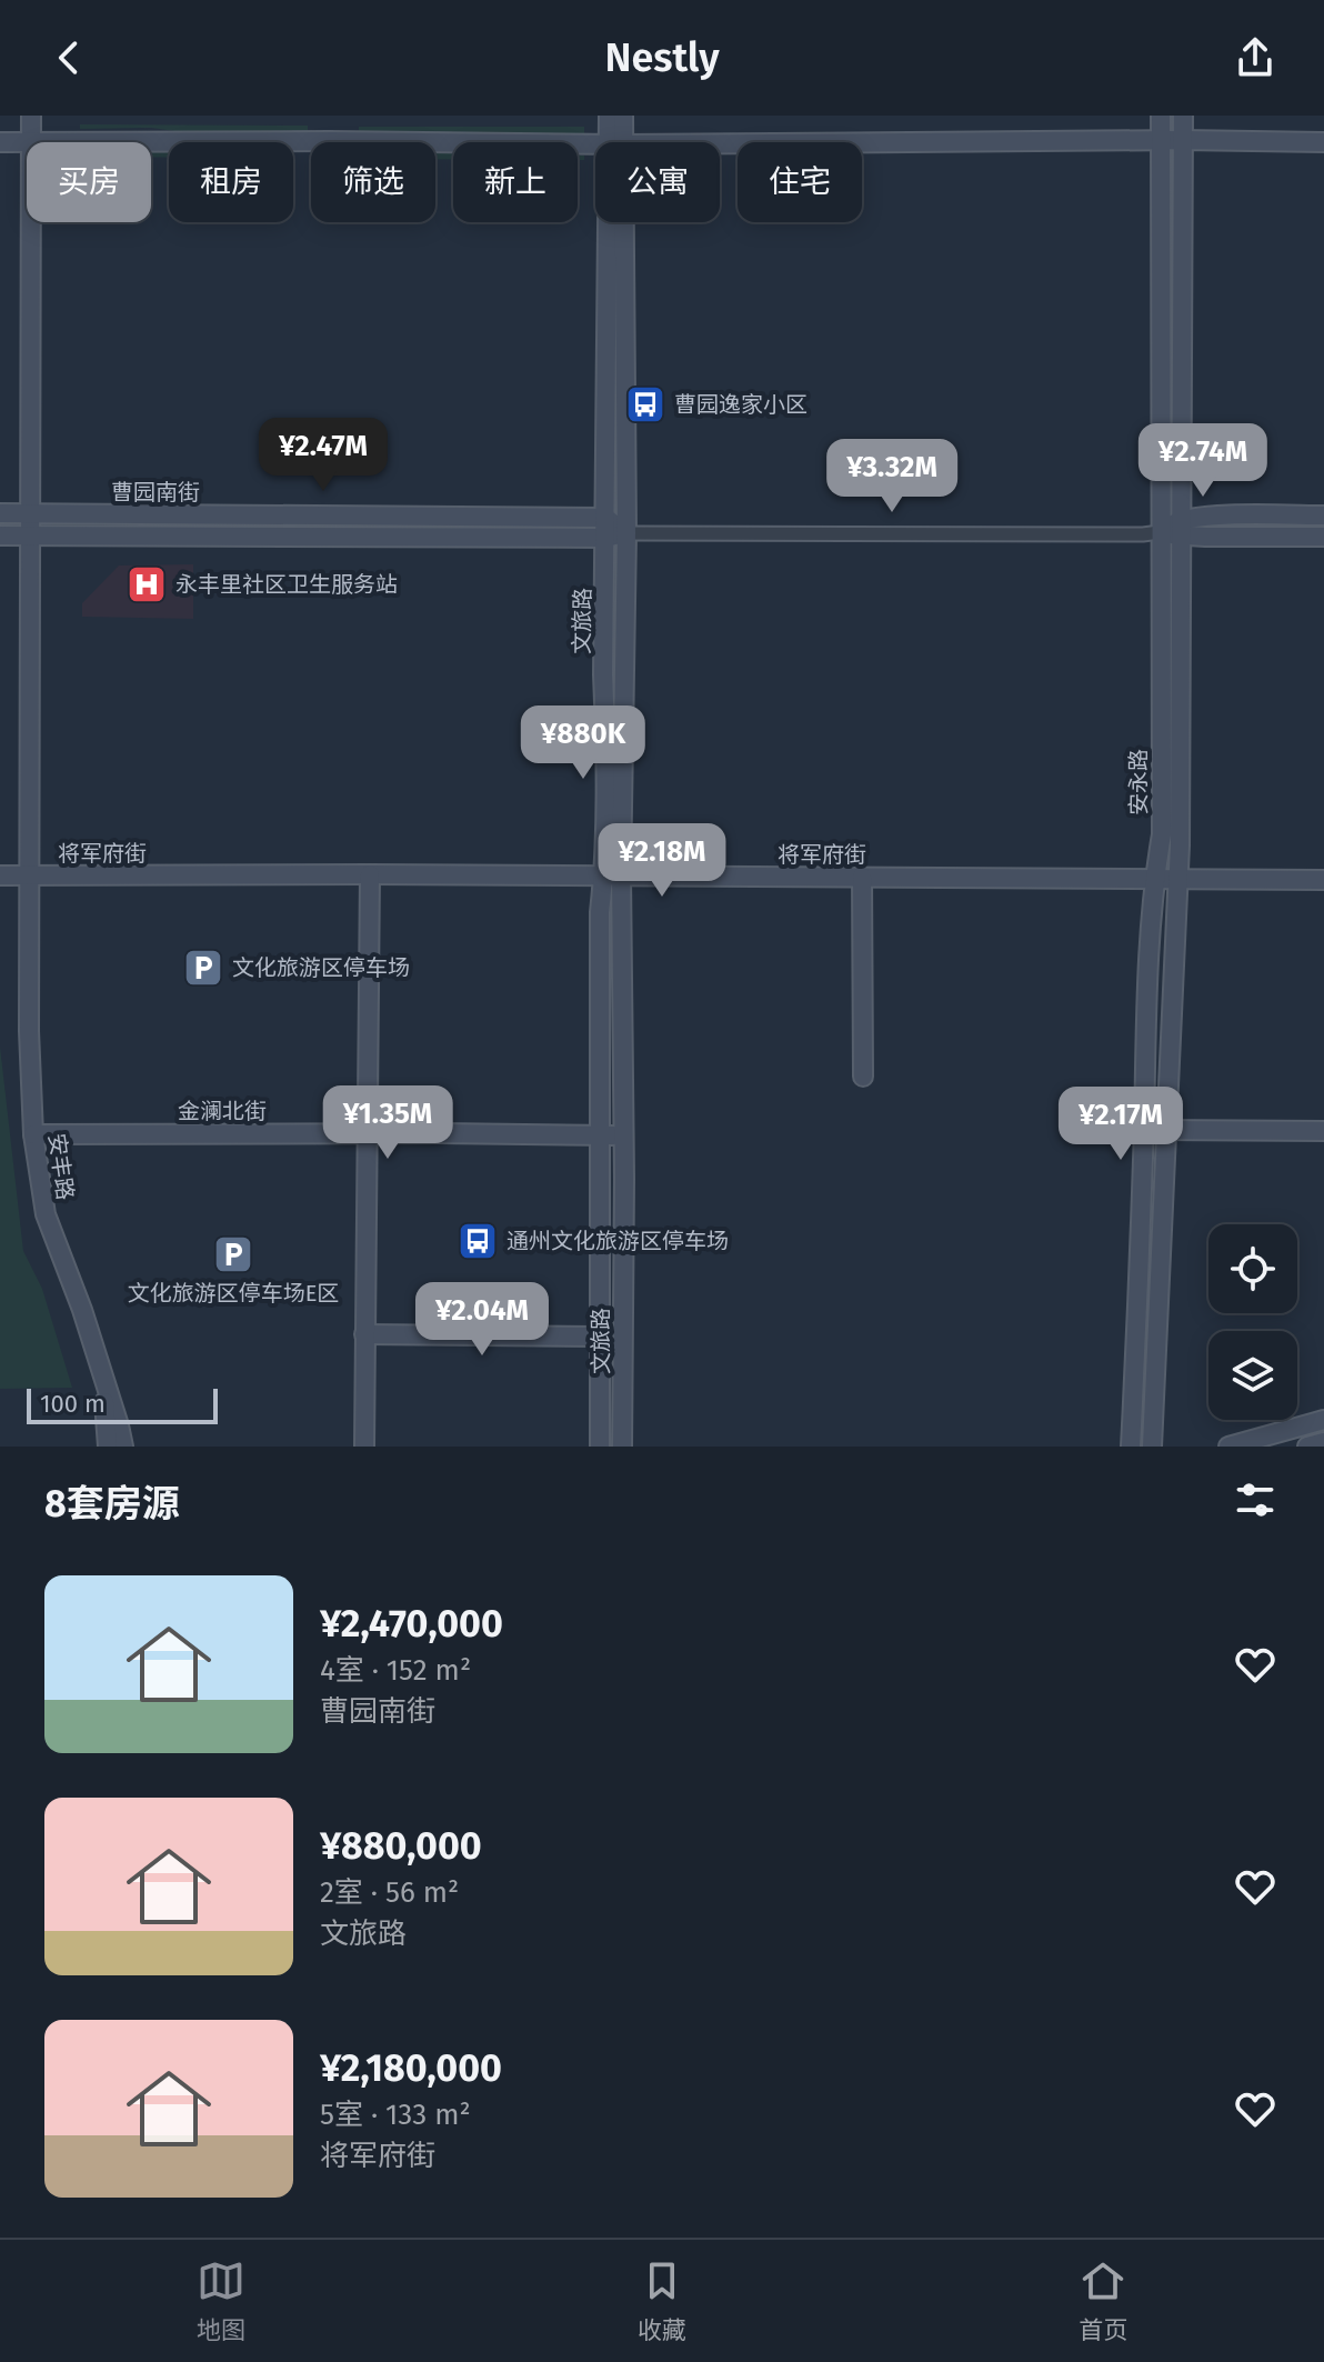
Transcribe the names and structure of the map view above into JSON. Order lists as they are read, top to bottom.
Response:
{
  "streets": {
    "main road": [
      "曹园南街",
      "文旅路",
      "安永路",
      "将军府街",
      "金澜北街",
      "安丰路"
    ]
  },
  "crossings": [
    ["曹园南街", "文旅路"],
    ["曹园南街", "安永路"],
    ["曹园南街", "安丰路"],
    ["文旅路", "将军府街"],
    ["文旅路", "金澜北街"],
    ["安永路", "将军府街"],
    ["将军府街", "安丰路"],
    ["金澜北街", "安丰路"]
  ],
  "places": {
    "bus stop": ["曹园逸家小区", "通州文化旅游区停车场"],
    "hospital": ["永丰里社区卫生服务站"],
    "parking": ["文化旅游区停车场", "文化旅游区停车场E区"]
  },
  "scale_bar": "100 m",
  "page": {
    "header": "Nestly",
    "chip": [
      "买房",
      "租房",
      "筛选",
      "新上",
      "公寓",
      "住宅"
    ],
    "price": [
      "¥2.47M",
      "¥2.74M",
      "¥3.32M",
      "¥880K",
      "¥2.18M",
      "¥1.35M",
      "¥2.17M",
      "¥2.04M"
    ],
    "scale": "100 m",
    "heading": "8套房源",
    "list": [
      {
        "name": "¥2,470,000",
        "note": "4室 · 152 m² · 曹园南街"
      },
      {
        "name": "¥880,000",
        "note": "2室 · 56 m² · 文旅路"
      },
      {
        "name": "¥2,180,000",
        "note": "5室 · 133 m² · 将军府街"
      }
    ],
    "tabs": ["地图", "收藏", "首页"]
  }
}
